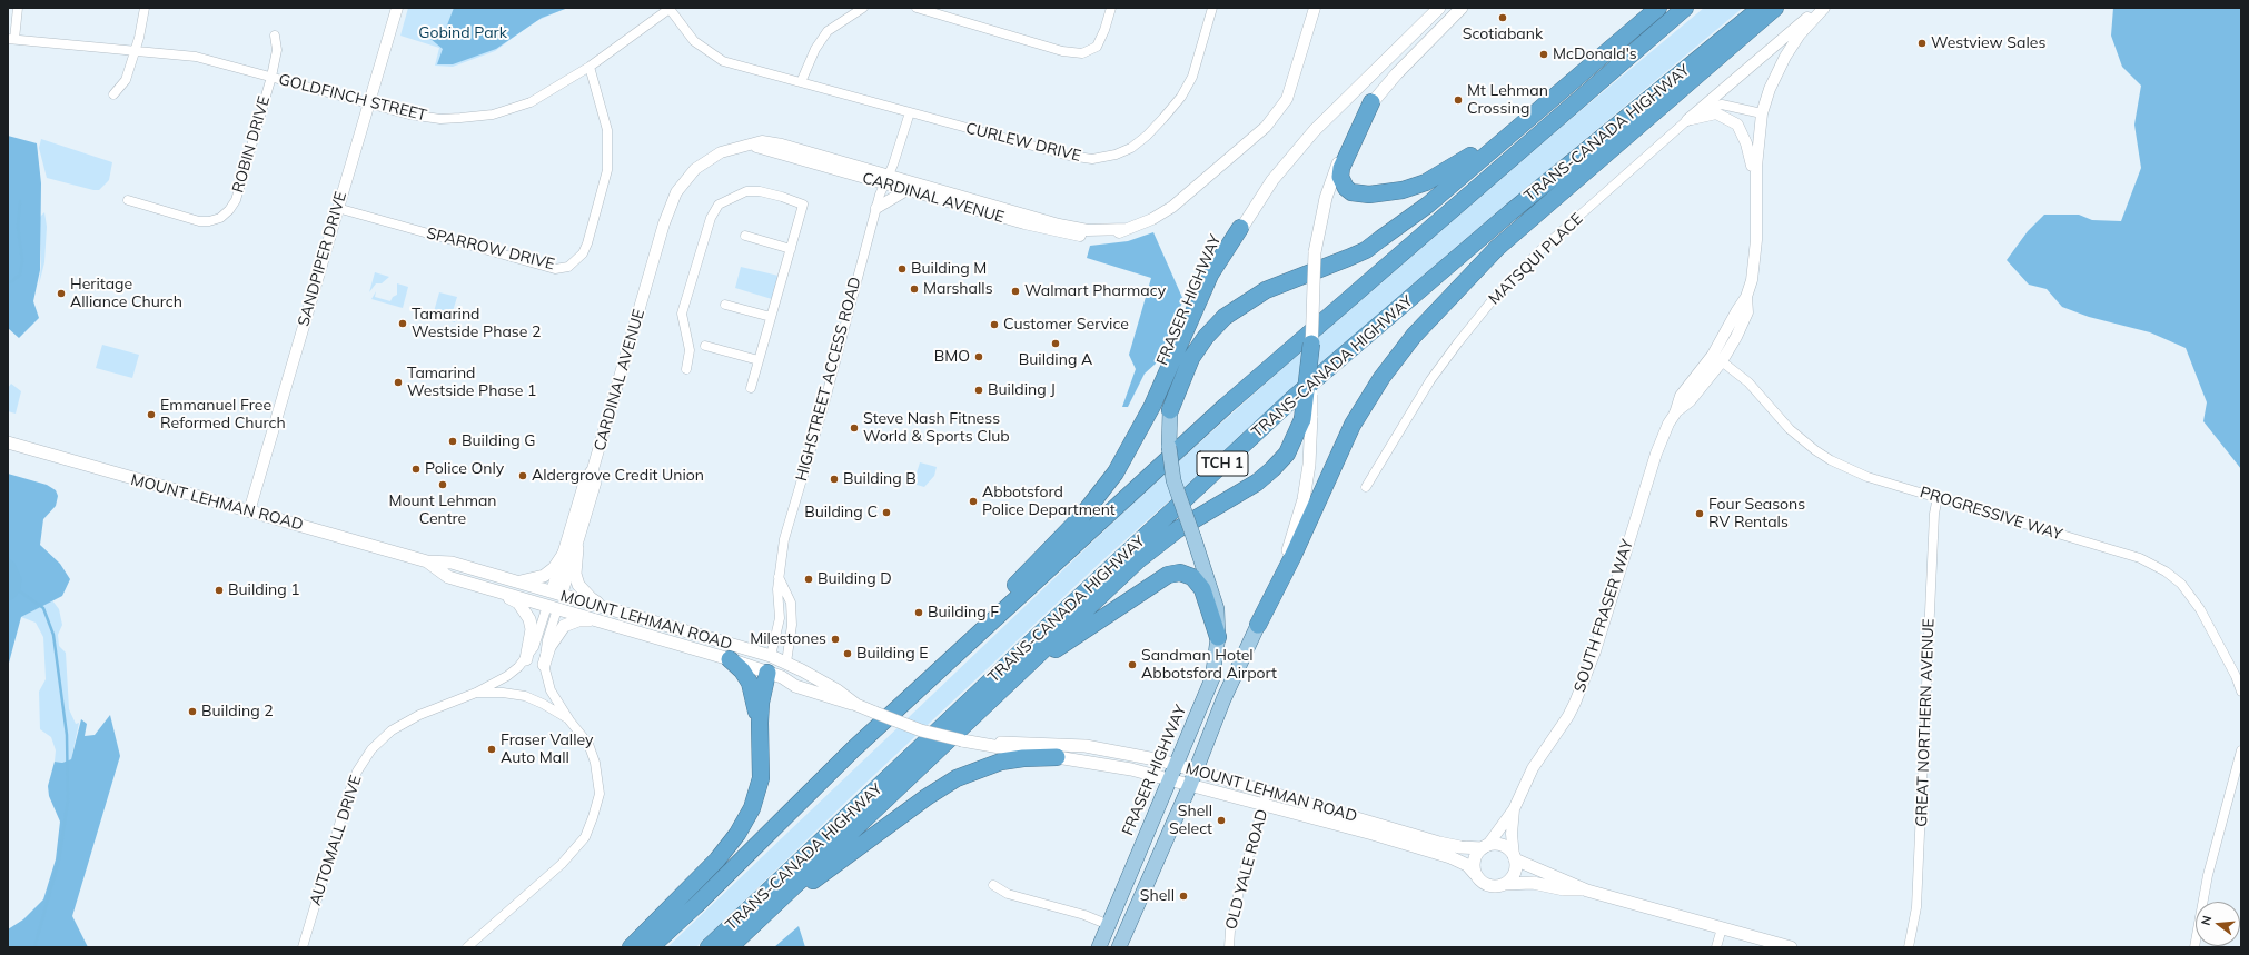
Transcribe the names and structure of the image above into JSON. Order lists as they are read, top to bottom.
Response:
{
  "streets": {
    "highway": ["TRANS-CANADA HIGHWAY", "TCH 1"],
    "main road": ["FRASER HIGHWAY", "MOUNT LEHMAN ROAD"],
    "street": [
      "GOLDFINCH STREET",
      "CURLEW DRIVE",
      "ROBIN DRIVE",
      "CARDINAL AVENUE",
      "SPARROW DRIVE",
      "SANDPIPER DRIVE",
      "MATSQUI PLACE",
      "HIGHSTREET ACCESS ROAD",
      "PROGRESSIVE WAY",
      "SOUTH FRASER WAY",
      "GREAT NORTHERN AVENUE",
      "AUTOMALL DRIVE",
      "OLD YALE ROAD"
    ]
  },
  "crossings": [
    ["GOLDFINCH STREET", "CURLEW DRIVE"],
    ["GOLDFINCH STREET", "ROBIN DRIVE"],
    ["GOLDFINCH STREET", "SPARROW DRIVE"],
    ["GOLDFINCH STREET", "SANDPIPER DRIVE"],
    ["CARDINAL AVENUE", "HIGHSTREET ACCESS ROAD"],
    ["CARDINAL AVENUE", "MOUNT LEHMAN ROAD"],
    ["SPARROW DRIVE", "SANDPIPER DRIVE"],
    ["SANDPIPER DRIVE", "MOUNT LEHMAN ROAD"],
    ["MATSQUI PLACE", "SOUTH FRASER WAY"],
    ["FRASER HIGHWAY", "MOUNT LEHMAN ROAD"],
    ["HIGHSTREET ACCESS ROAD", "MOUNT LEHMAN ROAD"],
    ["MOUNT LEHMAN ROAD", "SOUTH FRASER WAY"],
    ["MOUNT LEHMAN ROAD", "AUTOMALL DRIVE"],
    ["MOUNT LEHMAN ROAD", "OLD YALE ROAD"],
    ["PROGRESSIVE WAY", "SOUTH FRASER WAY"],
    ["PROGRESSIVE WAY", "GREAT NORTHERN AVENUE"]
  ],
  "parks": ["Gobind Park"],
  "places": [
    "Scotiabank",
    "Westview Sales",
    "McDonald's",
    "Mt Lehman Crossing",
    "Building M",
    "Marshalls",
    "Walmart Pharmacy",
    "Heritage Alliance Church",
    "Tamarind Westside Phase 2",
    "Customer Service",
    "Building A",
    "BMO",
    "Tamarind Westside Phase 1",
    "Building J",
    "Emmanuel Free Reformed Church",
    "Steve Nash Fitness World & Sports Club",
    "Building G",
    "Police Only",
    "Aldergrove Credit Union",
    "Building B",
    "Mount Lehman Centre",
    "Abbotsford Police Department",
    "Building C",
    "Four Seasons RV Rentals",
    "Building D",
    "Building 1",
    "Building F",
    "Milestones",
    "Building E",
    "Sandman Hotel Abbotsford Airport",
    "Building 2",
    "Fraser Valley Auto Mall",
    "Shell Select",
    "Shell"
  ],
  "north": "left"
}
